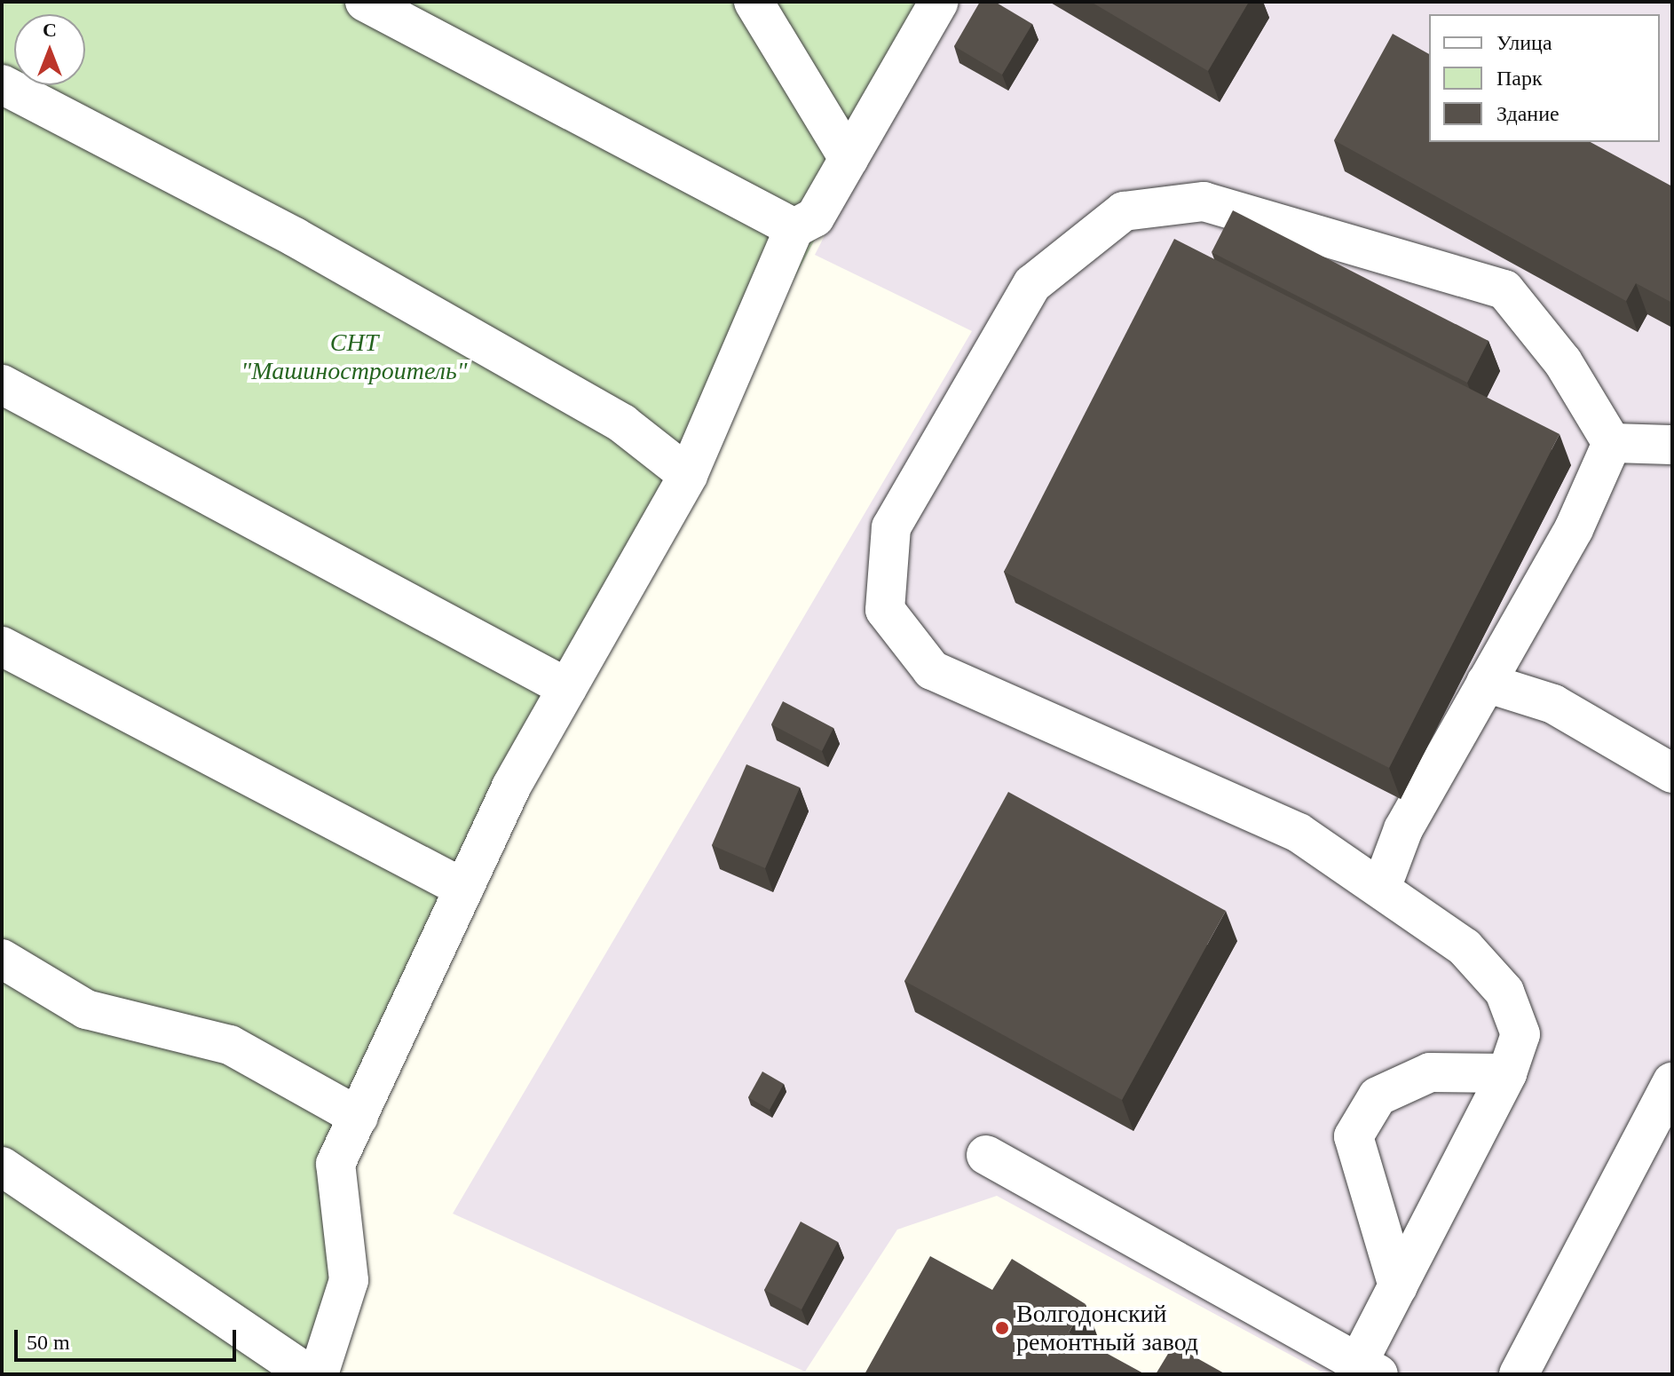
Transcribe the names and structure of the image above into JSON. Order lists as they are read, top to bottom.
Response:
{
  "parks": ["СНТ \"Машиностроитель\""],
  "places": ["Волгодонский ремонтный завод"],
  "legend": ["Улица", "Парк", "Здание"],
  "scale_bar": "50 m",
  "north": "top"
}
